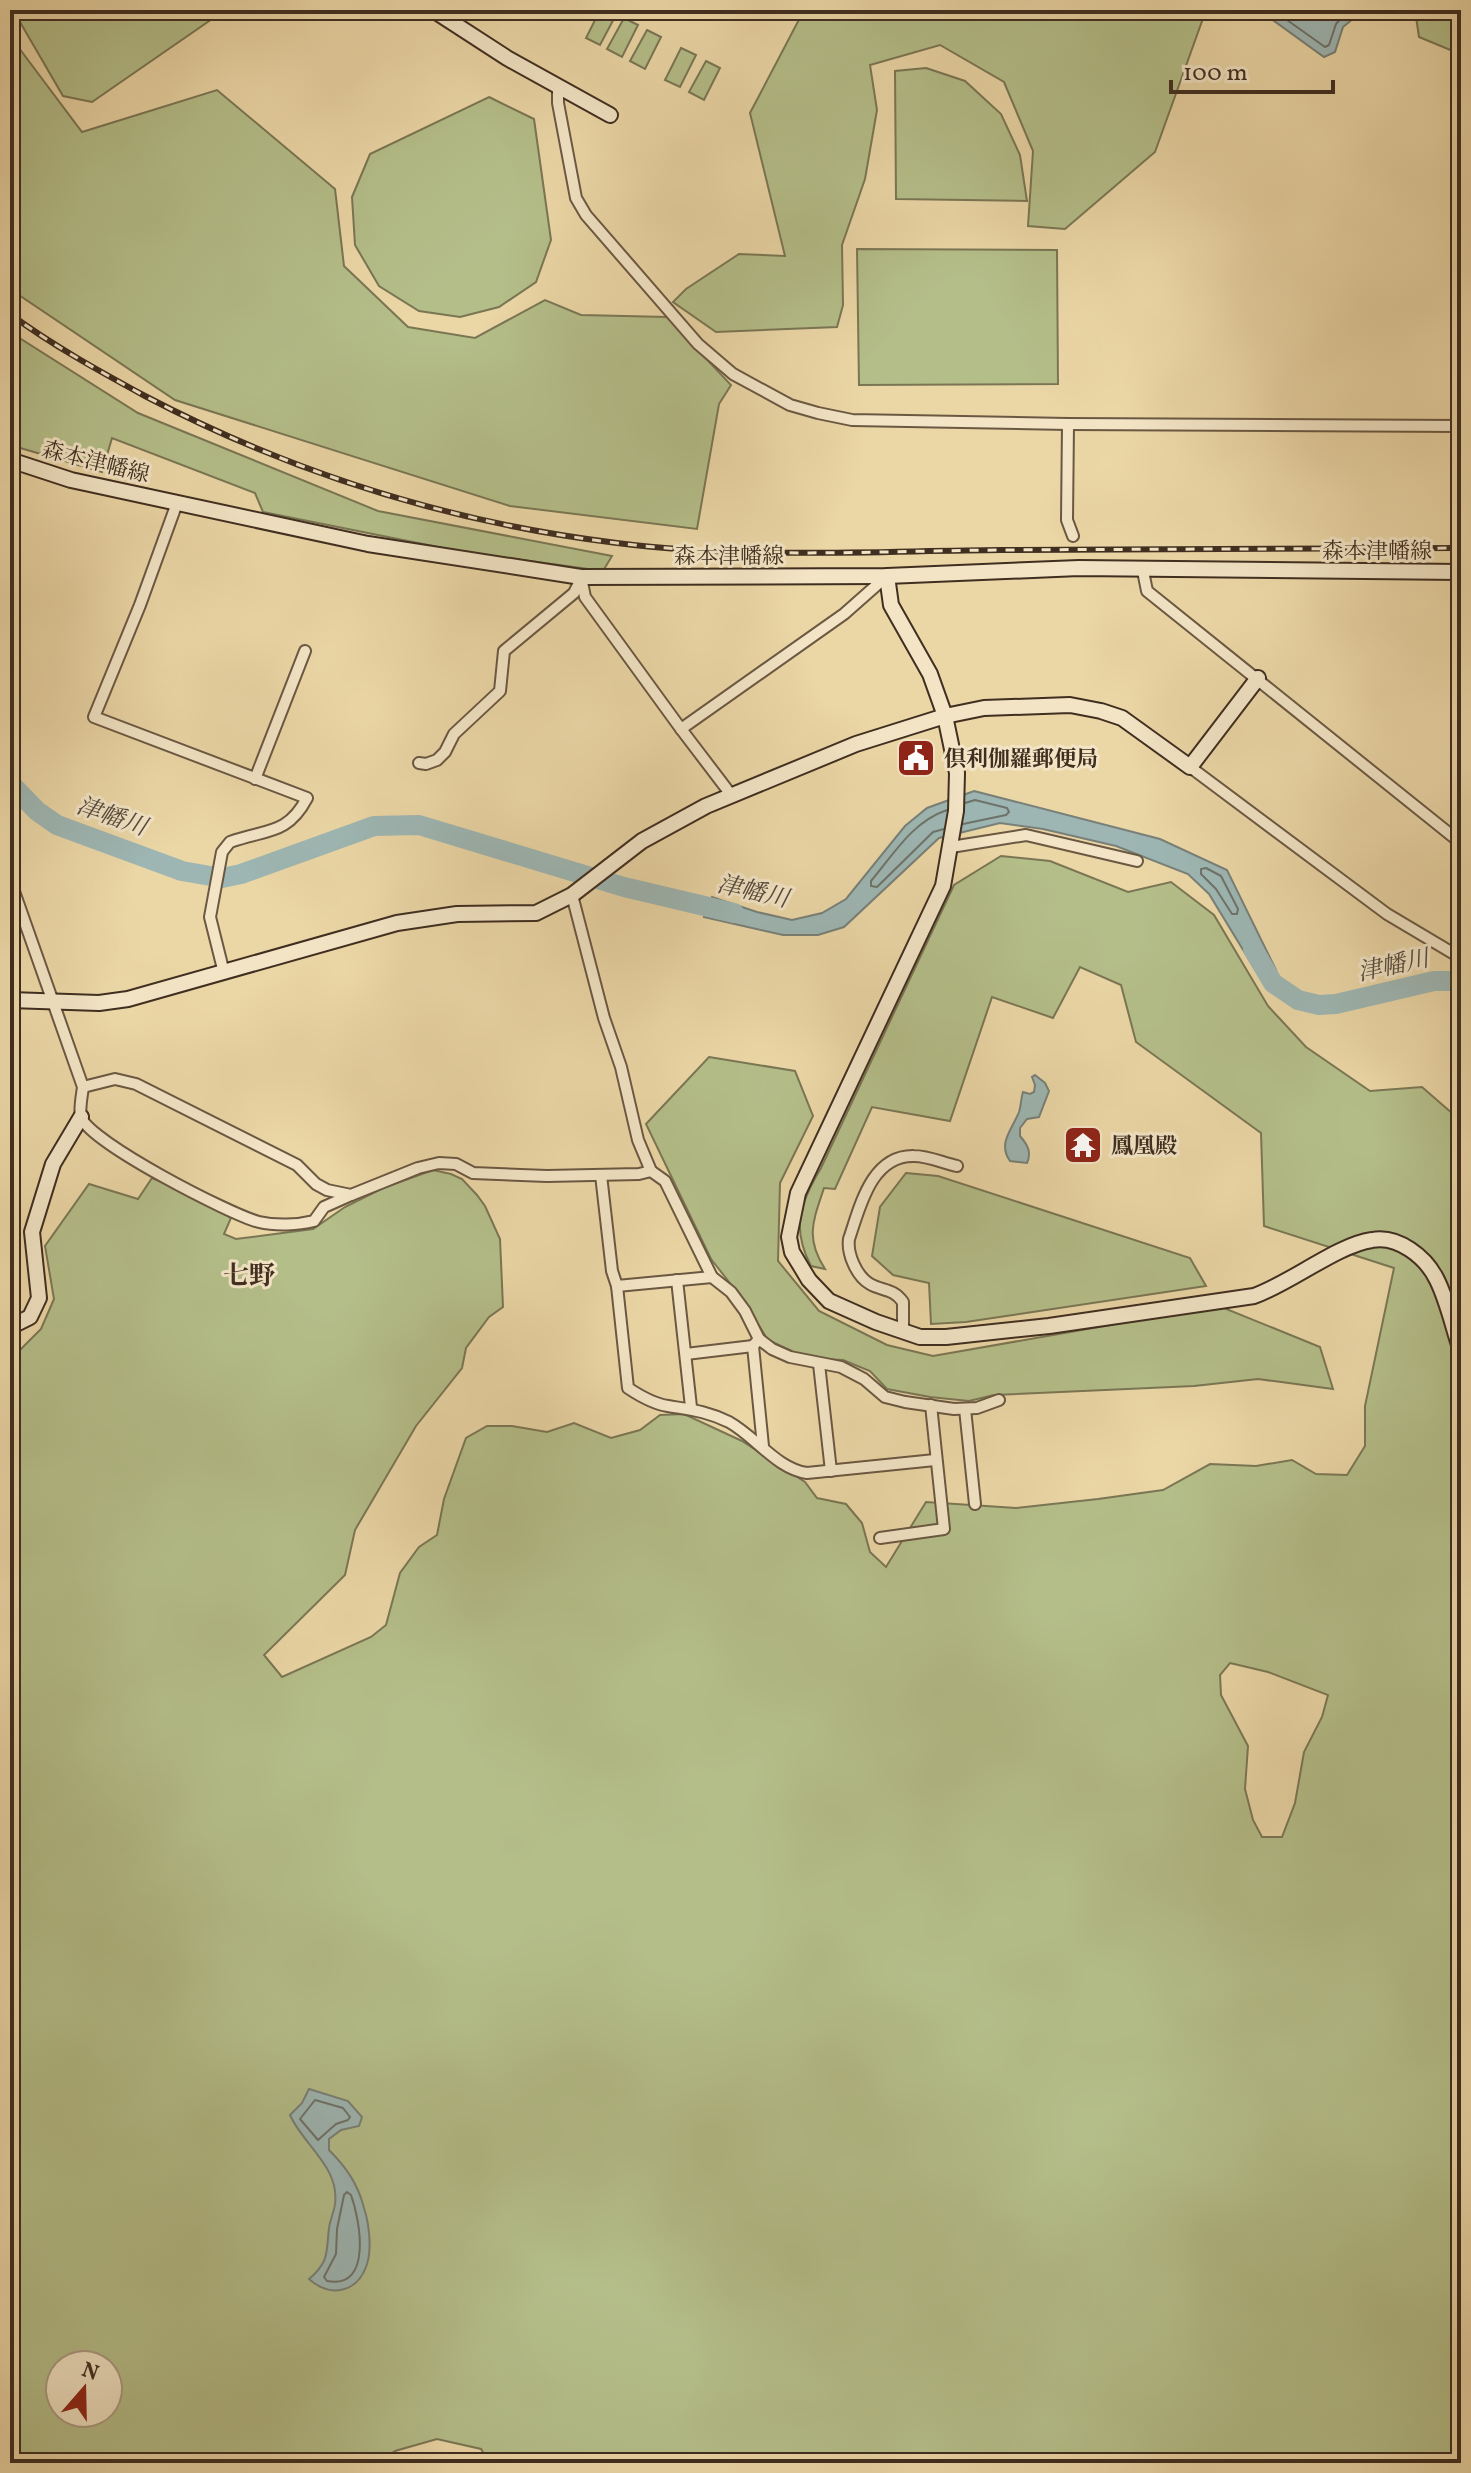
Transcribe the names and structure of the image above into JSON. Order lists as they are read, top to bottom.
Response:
{
  "streets": {
    "street": ["森本津幡線"]
  },
  "districts": ["七野"],
  "water": ["津幡川"],
  "places": {
    "public building": ["倶利伽羅郵便局"],
    "temple": ["鳳凰殿"]
  },
  "scale_bar": "100 m",
  "north": "top"
}
